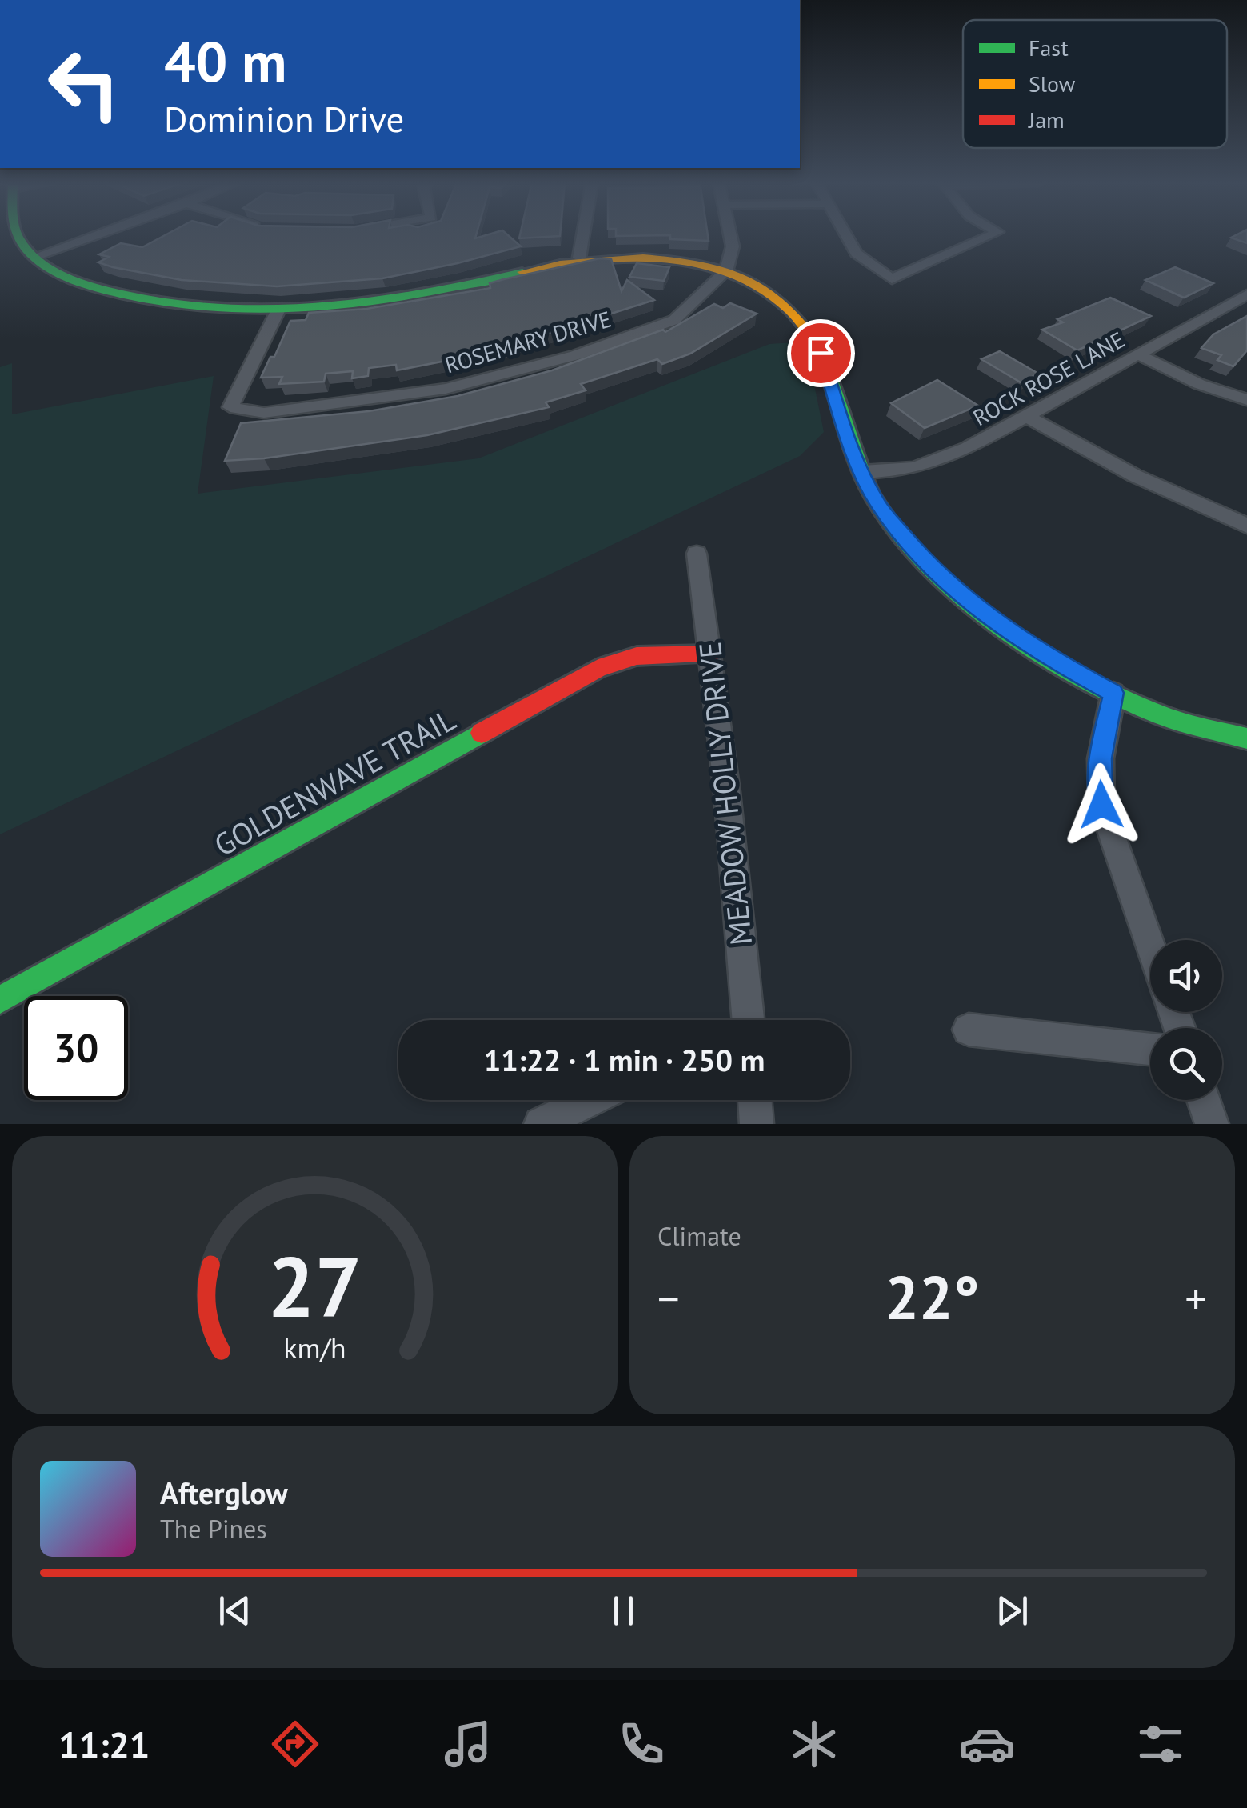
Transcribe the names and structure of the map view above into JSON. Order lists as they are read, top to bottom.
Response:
{
  "streets": {
    "street": [
      "ROSEMARY DRIVE",
      "ROCK ROSE LANE",
      "GOLDENWAVE TRAIL",
      "MEADOW HOLLY DRIVE"
    ]
  },
  "crossings": [
    ["GOLDENWAVE TRAIL", "MEADOW HOLLY DRIVE"]
  ],
  "legend": ["Fast", "Slow", "Jam"],
  "page": {
    "turn": ["40 m", "Dominion Drive"],
    "limit": "30",
    "trip": "11:22 · 1 min · 250 m",
    "tile": "Climate",
    "heat": ["−", "22°", "+"],
    "song": ["Afterglow", "The Pines"],
    "tabs": "11:21",
    "gauge": ["27", "km/h"]
  }
}
